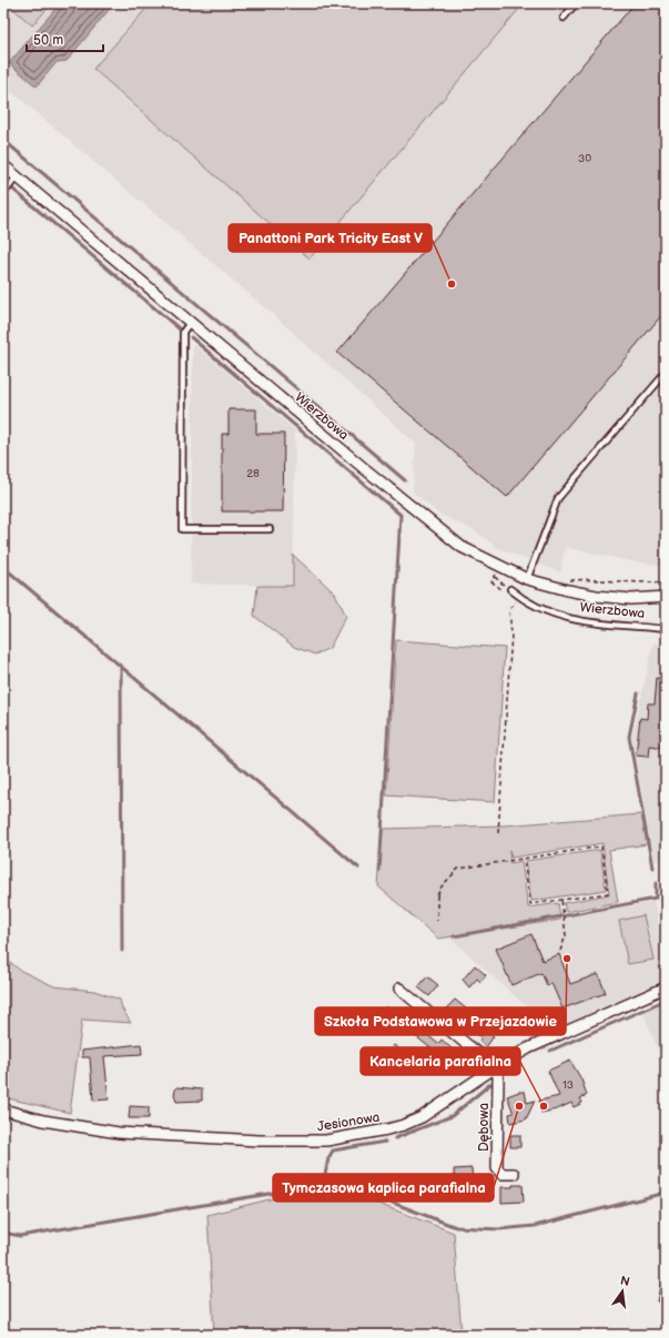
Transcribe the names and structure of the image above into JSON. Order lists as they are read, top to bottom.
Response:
{
  "streets": {
    "street": ["Wierzbowa", "Jesionowa", "Dębowa"]
  },
  "crossings": [
    ["Jesionowa", "Dębowa"]
  ],
  "places": [
    "Panattoni Park Tricity East V",
    "Szkoła Podstawowa w Przejazdowie",
    "Tymczasowa kaplica parafialna",
    "Kancelaria parafialna"
  ],
  "house_numbers": ["30", "28", "13"],
  "scale_bar": "50 m",
  "north": "top"
}
